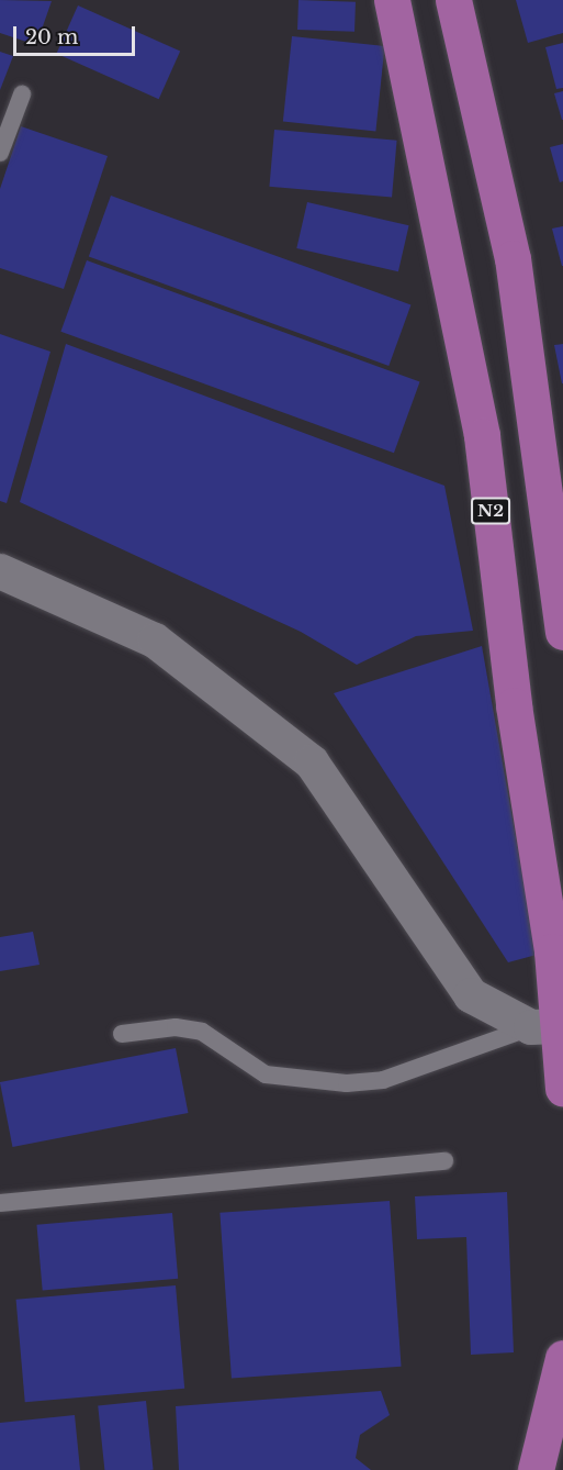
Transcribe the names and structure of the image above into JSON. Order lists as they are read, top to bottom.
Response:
{
  "streets": {
    "highway": ["N2"]
  },
  "scale_bar": "20 m"
}
